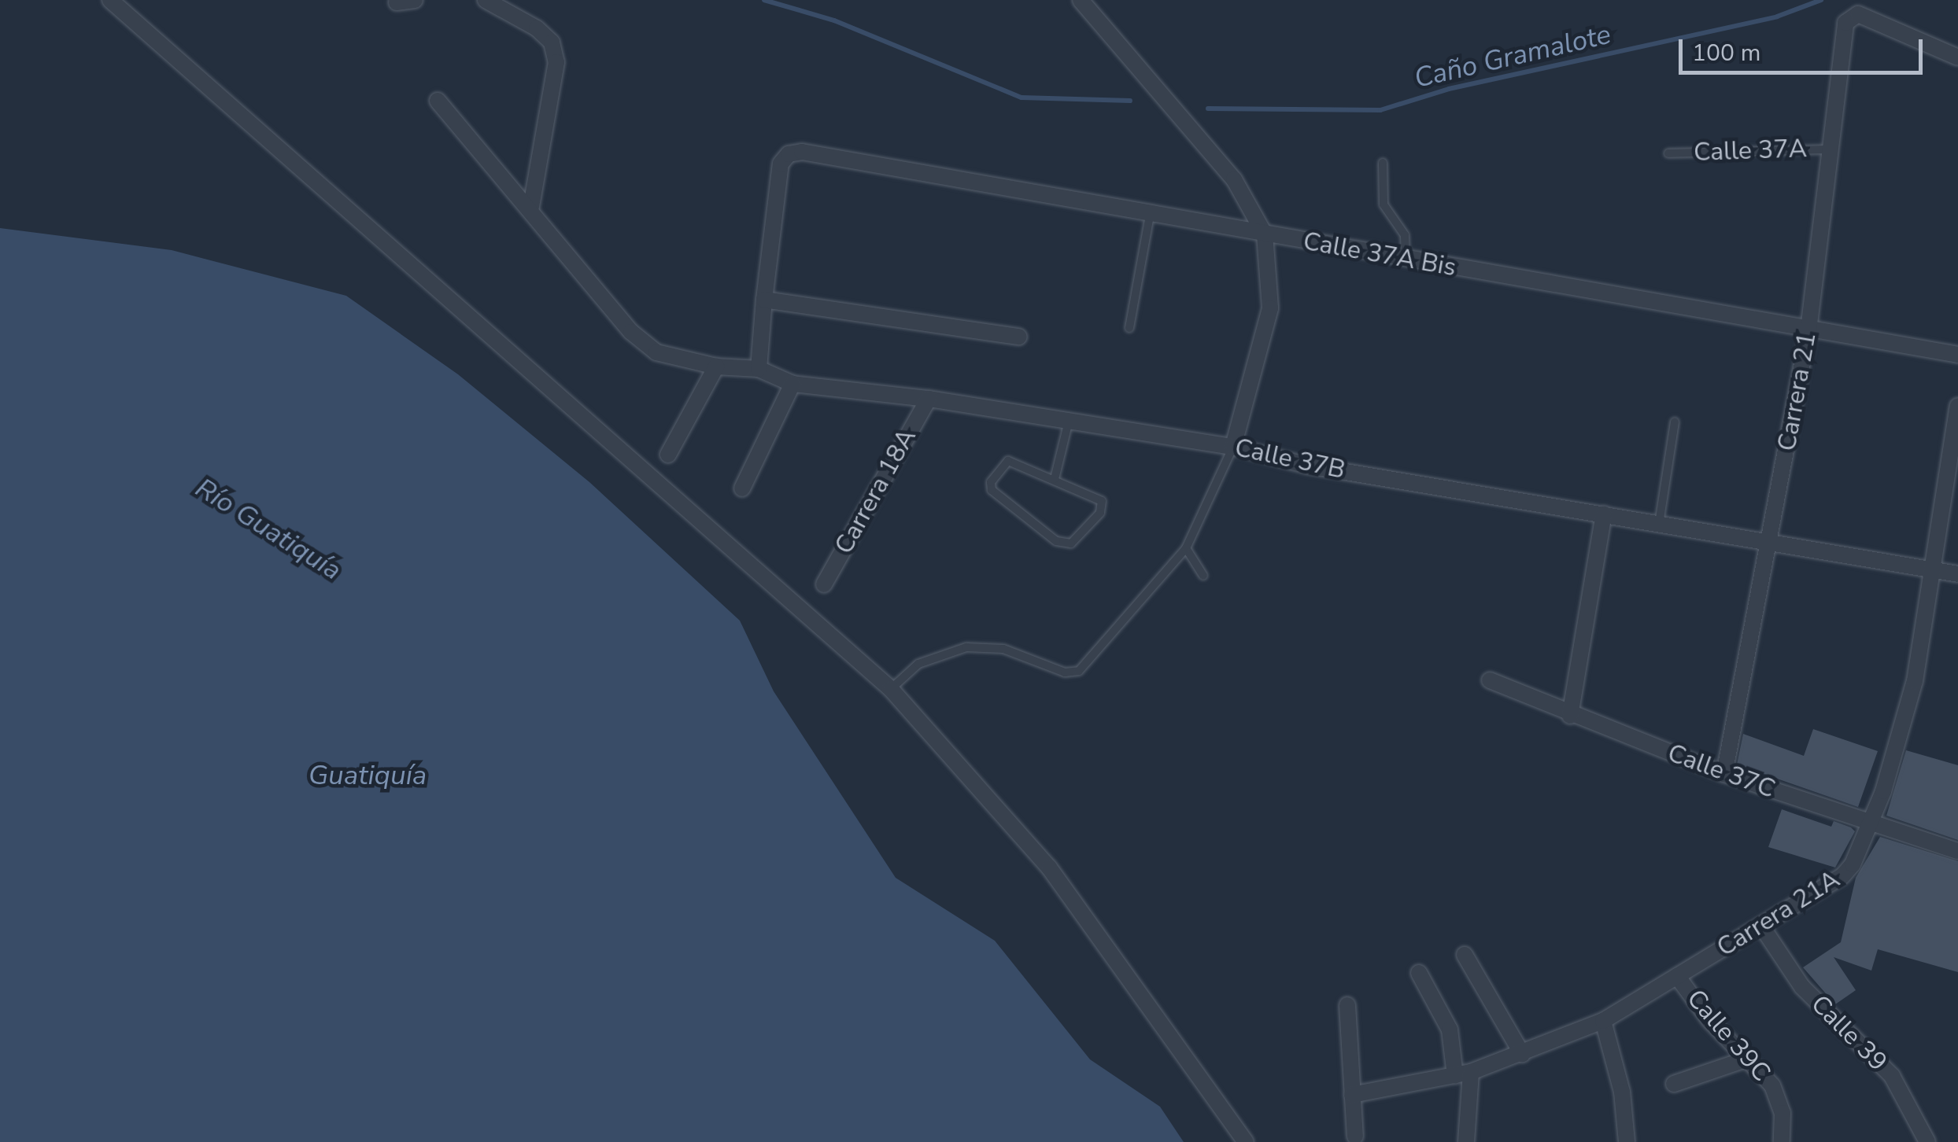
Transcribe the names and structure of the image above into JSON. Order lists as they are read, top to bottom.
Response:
{
  "streets": {
    "street": [
      "Calle 37A Bis",
      "Carrera 21",
      "Calle 37B",
      "Carrera 18A",
      "Calle 37C",
      "Carrera 21A",
      "Calle 39",
      "Calle 39C"
    ],
    "lane": ["Calle 37A"]
  },
  "crossings": [
    ["Calle 37A", "Carrera 21"],
    ["Calle 37A Bis", "Carrera 21"],
    ["Carrera 21", "Calle 37B"],
    ["Carrera 21", "Calle 37C"],
    ["Calle 37B", "Carrera 18A"],
    ["Calle 37B", "Carrera 21A"],
    ["Calle 37C", "Carrera 21A"],
    ["Carrera 21A", "Calle 39"],
    ["Carrera 21A", "Calle 39C"]
  ],
  "water": ["Caño Gramalote", "Río Guatiquía", "Guatiquía"],
  "scale_bar": "100 m"
}
